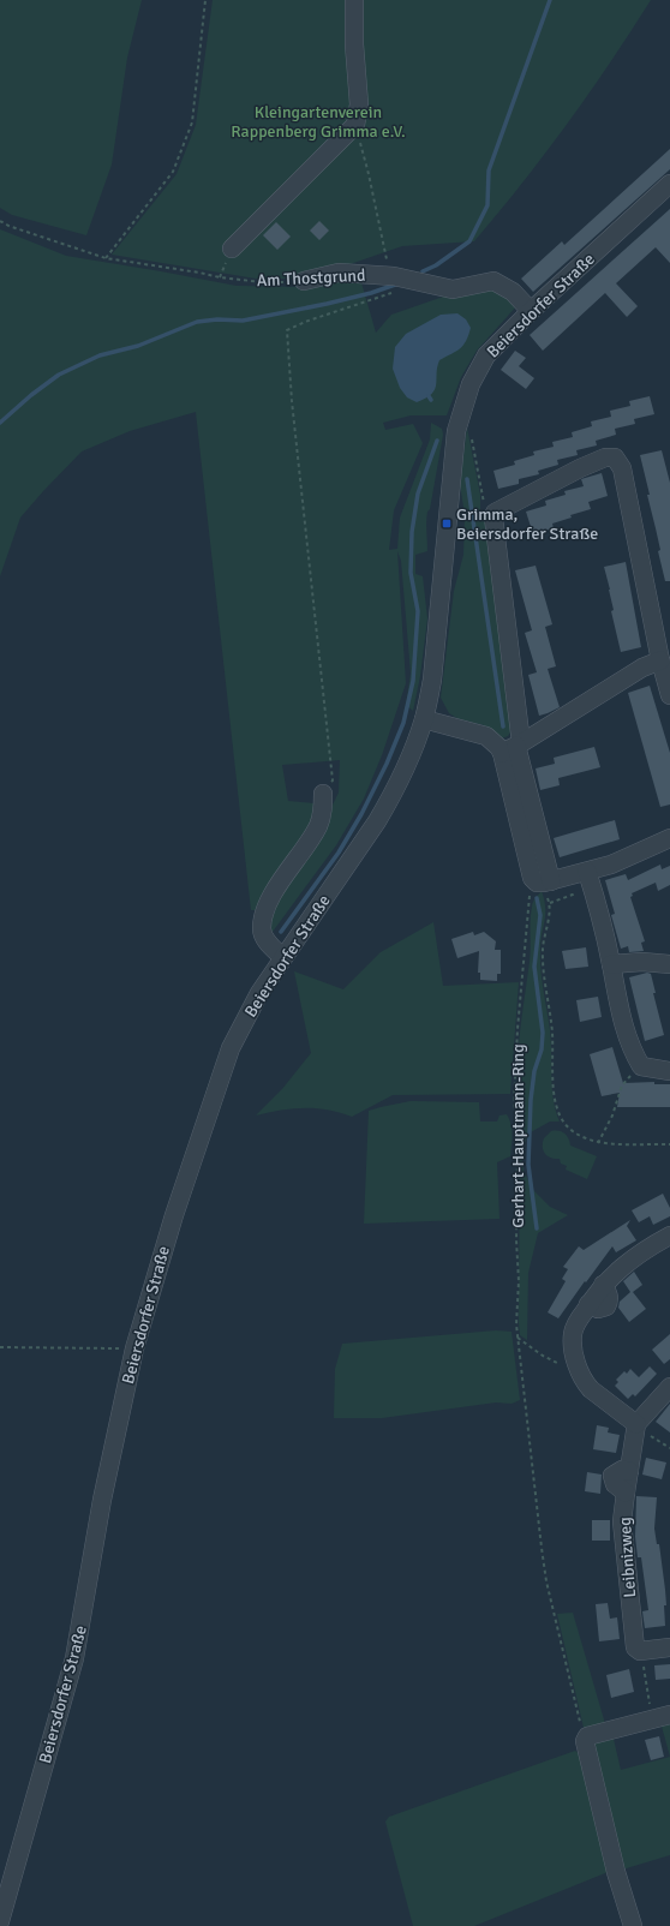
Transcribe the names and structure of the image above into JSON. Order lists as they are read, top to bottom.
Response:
{
  "streets": {
    "street": ["Am Thostgrund", "Beiersdorfer Straße", "Leibnizweg"],
    "path": ["Gerhart-Hauptmann-Ring"]
  },
  "crossings": [
    ["Am Thostgrund", "Beiersdorfer Straße"]
  ],
  "parks": ["Kleingartenverein Rappenberg Grimma e.V."],
  "places": {
    "transit": ["Grimma, Beiersdorfer Straße"]
  }
}
